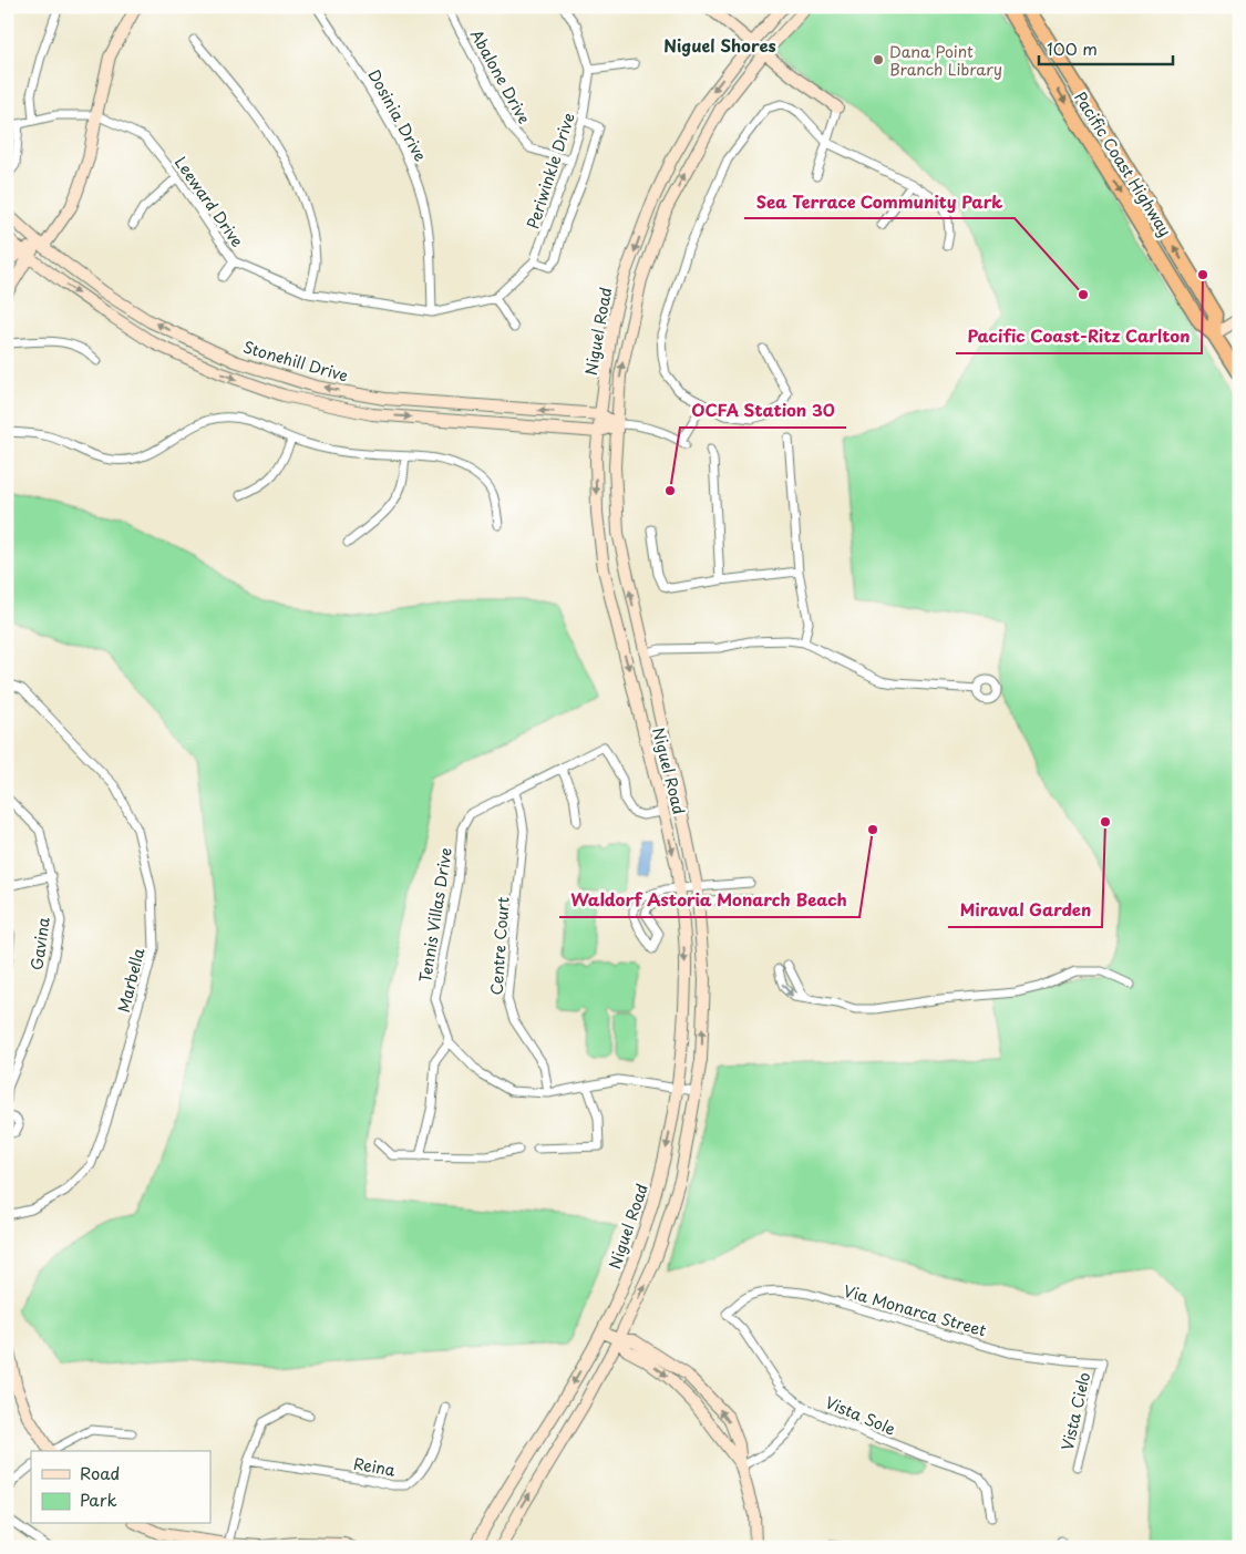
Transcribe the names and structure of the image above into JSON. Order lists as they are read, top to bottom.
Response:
{
  "streets": {
    "highway": ["Pacific Coast Highway"],
    "main road": ["Niguel Road", "Stonehill Drive"],
    "street": [
      "Abalone Drive",
      "Dosinia Drive",
      "Periwinkle Drive",
      "Leeward Drive",
      "Tennis Villas Drive",
      "Gavina",
      "Centre Court",
      "Marbella",
      "Via Monarca Street",
      "Vista Cielo",
      "Vista Sole",
      "Reina"
    ]
  },
  "crossings": [
    ["Abalone Drive", "Periwinkle Drive"],
    ["Dosinia Drive", "Leeward Drive"],
    ["Periwinkle Drive", "Leeward Drive"],
    ["Niguel Road", "Stonehill Drive"],
    ["Niguel Road", "Tennis Villas Drive"],
    ["Tennis Villas Drive", "Centre Court"],
    ["Via Monarca Street", "Vista Cielo"],
    ["Via Monarca Street", "Vista Sole"]
  ],
  "districts": ["Niguel Shores"],
  "places": [
    "Dana Point Branch Library",
    "Pacific Coast-Ritz Carlton",
    "Sea Terrace Community Park",
    "OCFA Station 30",
    "Miraval Garden",
    "Waldorf Astoria Monarch Beach"
  ],
  "legend": ["Road", "Park"],
  "scale_bar": "100 m"
}
